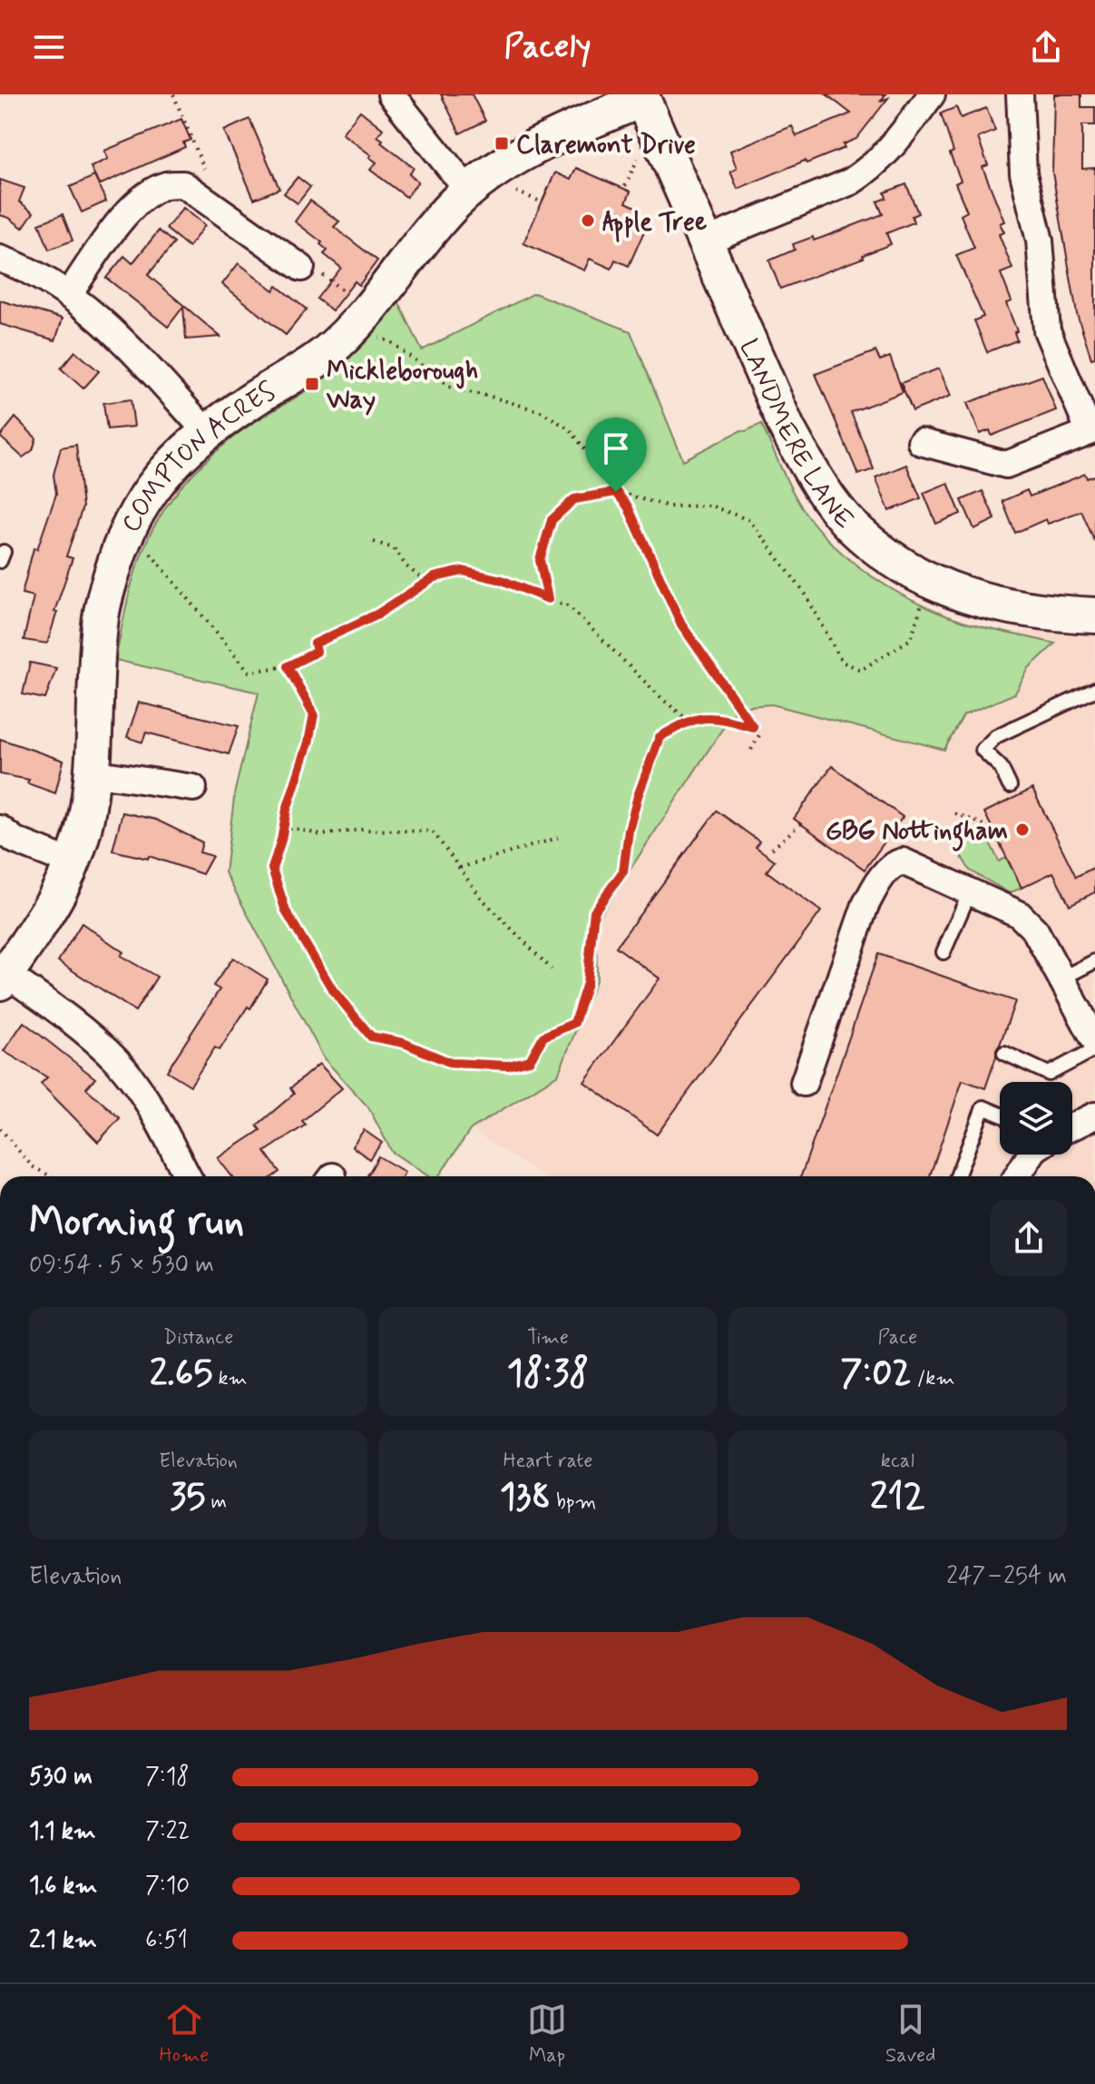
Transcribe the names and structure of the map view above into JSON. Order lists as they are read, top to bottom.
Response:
{
  "streets": {
    "street": ["LANDMERE LANE", "COMPTON ACRES"]
  },
  "crossings": [
    ["LANDMERE LANE", "COMPTON ACRES"]
  ],
  "places": {
    "transit": ["Claremont Drive", "Mickleborough Way"],
    "other": ["Apple Tree", "GBG Nottingham"]
  },
  "page": {
    "header": "Pacely",
    "heading": ["Morning run", "09:54 · 5 × 530 m"],
    "stats": [
      ["Distance", "2.65 km"],
      ["Time", "18:38"],
      ["Pace", "7:02 /km"],
      ["Elevation", "35 m"],
      ["Heart rate", "138 bpm"],
      ["kcal", "212"]
    ],
    "chart": ["Elevation", "247–254 m"],
    "list": [
      {
        "name": "530 m",
        "note": "7:18"
      },
      {
        "name": "1.1 km",
        "note": "7:22"
      },
      {
        "name": "1.6 km",
        "note": "7:10"
      },
      {
        "name": "2.1 km",
        "note": "6:51"
      }
    ],
    "tabs": ["Home", "Map", "Saved"]
  }
}
